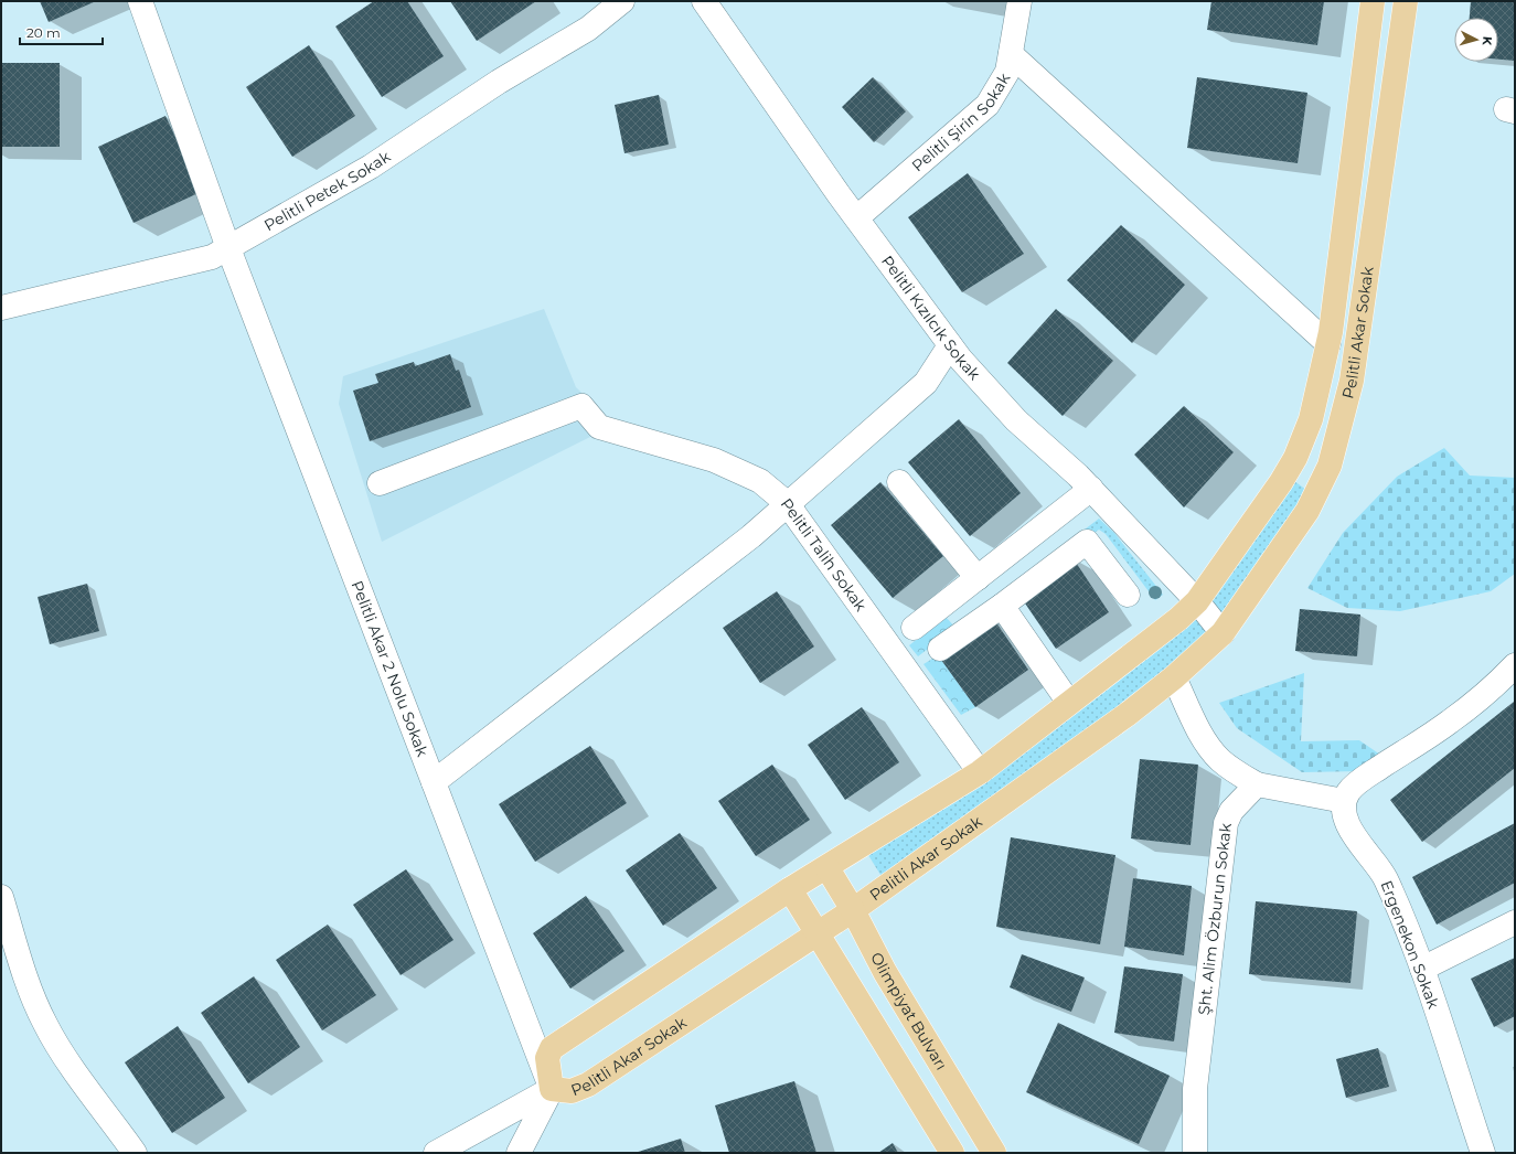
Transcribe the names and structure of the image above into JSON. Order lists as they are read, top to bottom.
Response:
{
  "streets": {
    "main road": ["Pelitli Akar Sokak", "Olimpiyat Bulvarı"],
    "street": [
      "Pelitli Şirin Sokak",
      "Pelitli Petek Sokak",
      "Pelitli Kızılcık Sokak",
      "Pelitli Talih Sokak",
      "Pelitli Akar 2 Nolu Sokak",
      "Şht. Alim Özburun Sokak",
      "Ergenekon Sokak"
    ]
  },
  "crossings": [
    ["Pelitli Şirin Sokak", "Pelitli Kızılcık Sokak"],
    ["Pelitli Petek Sokak", "Pelitli Akar 2 Nolu Sokak"],
    ["Pelitli Kızılcık Sokak", "Pelitli Akar Sokak"],
    ["Pelitli Akar Sokak", "Pelitli Talih Sokak"],
    ["Pelitli Akar Sokak", "Pelitli Akar 2 Nolu Sokak"],
    ["Pelitli Akar Sokak", "Olimpiyat Bulvarı"]
  ],
  "scale_bar": "20 m",
  "north": "right"
}
